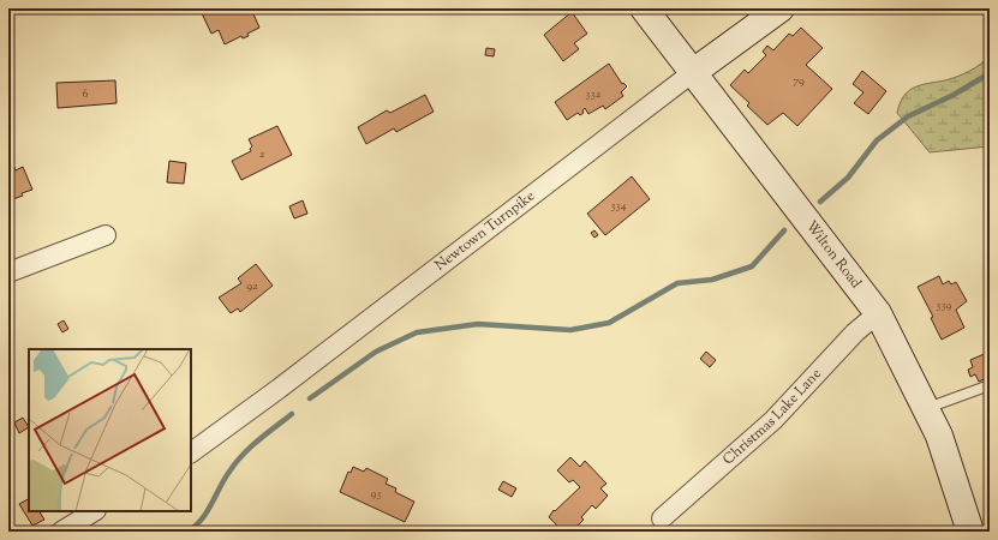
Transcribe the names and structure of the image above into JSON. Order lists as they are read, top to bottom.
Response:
{
  "streets": {
    "main road": ["Newtown Turnpike", "Wilton Road"],
    "street": ["Christmas Lake Lane"]
  },
  "crossings": [
    ["Newtown Turnpike", "Wilton Road"],
    ["Wilton Road", "Christmas Lake Lane"]
  ],
  "house_numbers": [
    "79",
    "6",
    "332",
    "2",
    "334",
    "92",
    "339",
    "93"
  ]
}
